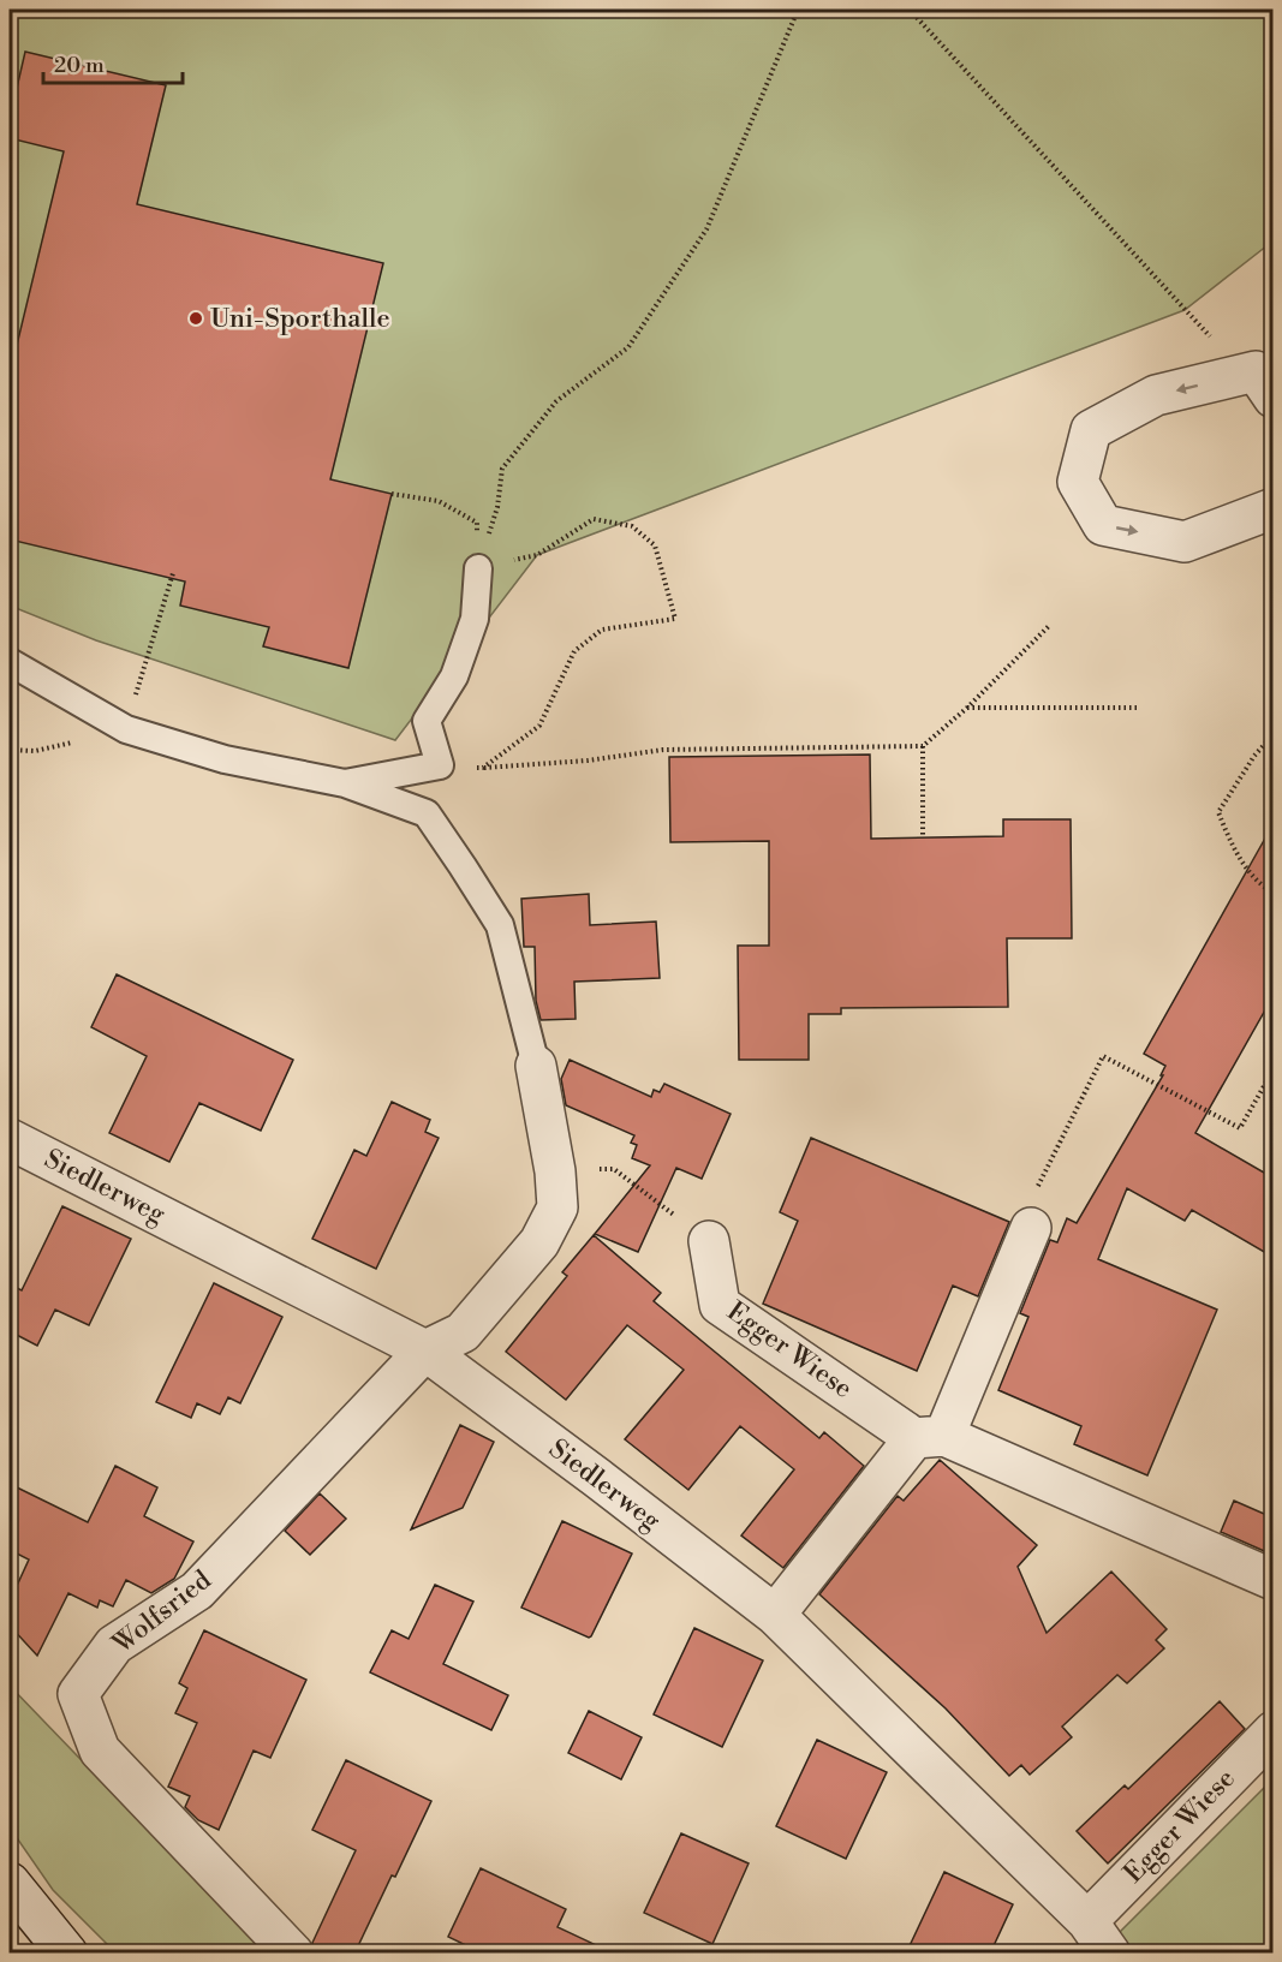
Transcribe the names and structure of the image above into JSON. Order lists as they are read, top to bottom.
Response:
{
  "streets": {
    "street": ["Siedlerweg", "Egger Wiese", "Wolfsried"]
  },
  "crossings": [
    ["Siedlerweg", "Egger Wiese"],
    ["Siedlerweg", "Wolfsried"]
  ],
  "places": ["Uni-Sporthalle"],
  "scale_bar": "20 m"
}
